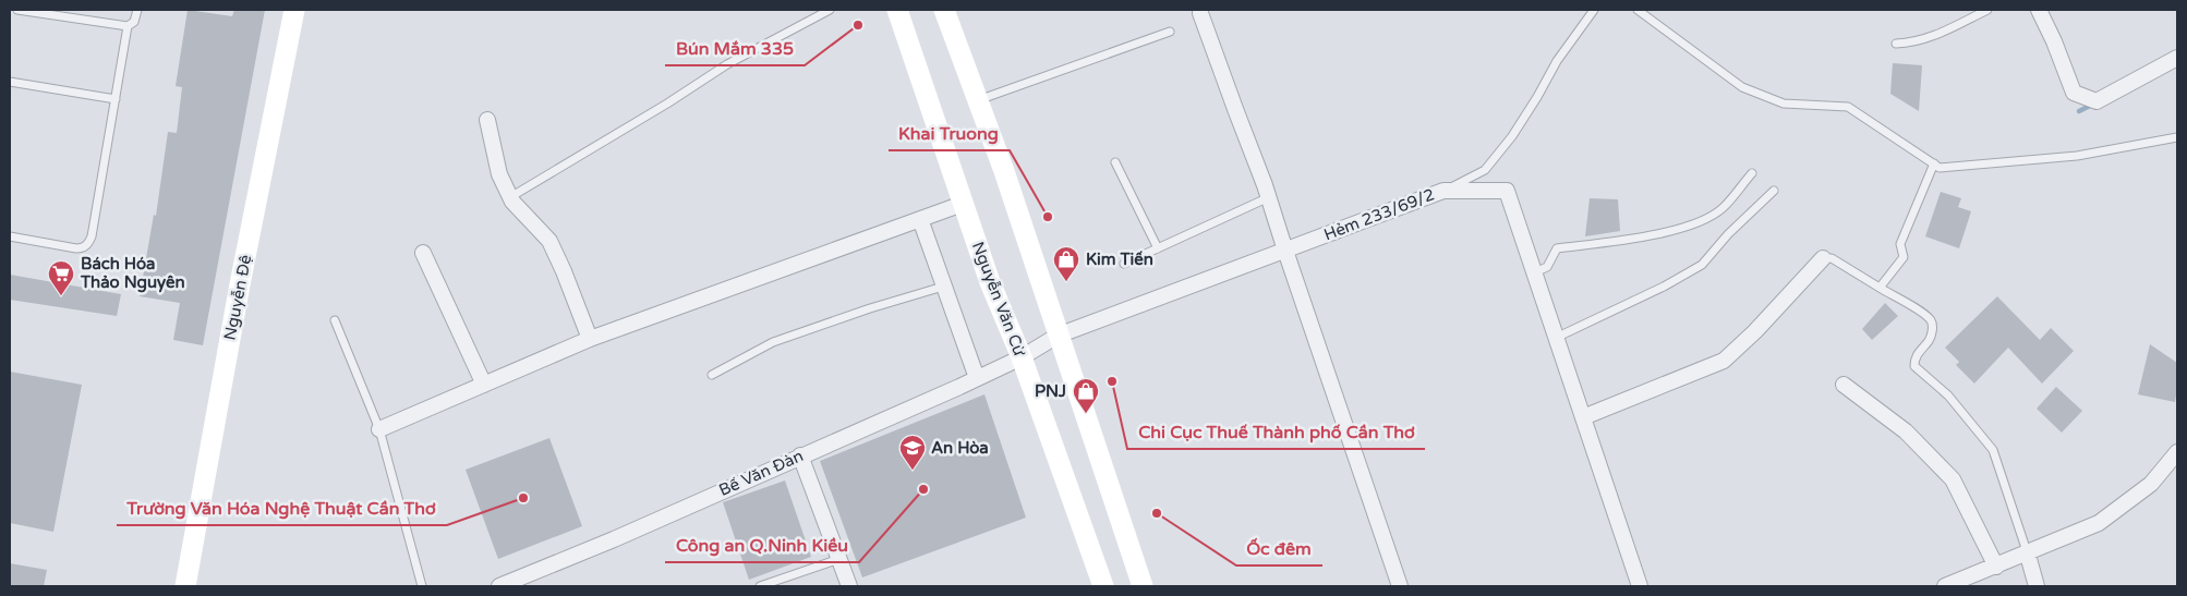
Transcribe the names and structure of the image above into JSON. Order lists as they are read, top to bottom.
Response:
{
  "streets": {
    "main road": ["Nguyễn Đệ", "Nguyễn Văn Cừ"],
    "street": ["Hẻm 233/69/2", "Bế Văn Đàn"]
  },
  "crossings": [
    ["Hẻm 233/69/2", "Nguyễn Văn Cừ"],
    ["Hẻm 233/69/2", "Bế Văn Đàn"],
    ["Nguyễn Văn Cừ", "Bế Văn Đàn"]
  ],
  "places": {
    "other": [
      "Bún Mắm 335",
      "Khai Truong",
      "Chi Cục Thuế Thành phố Cần Thơ",
      "Công an Q.Ninh Kiều",
      "Trường Văn Hóa Nghệ Thuật Cần Thơ",
      "Ốc đêm"
    ],
    "shop": ["Kim Tiến", "PNJ"],
    "supermarket": ["Bách Hóa Thảo Nguyên"],
    "school or university": ["An Hòa"]
  }
}
